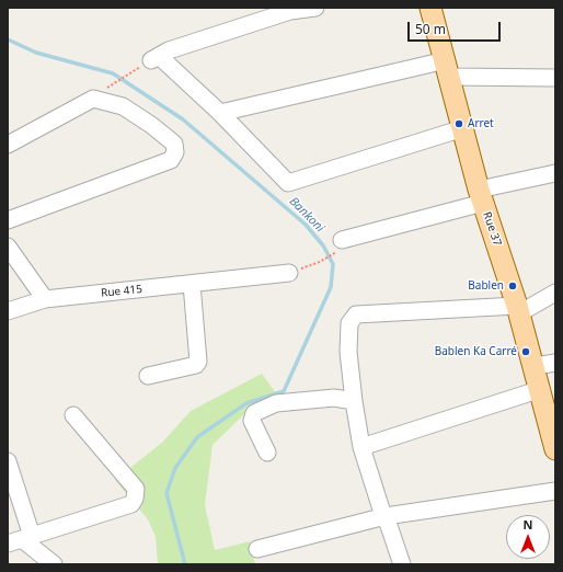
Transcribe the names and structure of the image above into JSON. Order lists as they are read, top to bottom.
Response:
{
  "streets": {
    "main road": ["Rue 37"],
    "street": ["Rue 415"]
  },
  "water": ["Bankoni"],
  "places": ["Arret", "Bablen", "Bablen Ka Carré"],
  "scale_bar": "50 m",
  "north": "top"
}
